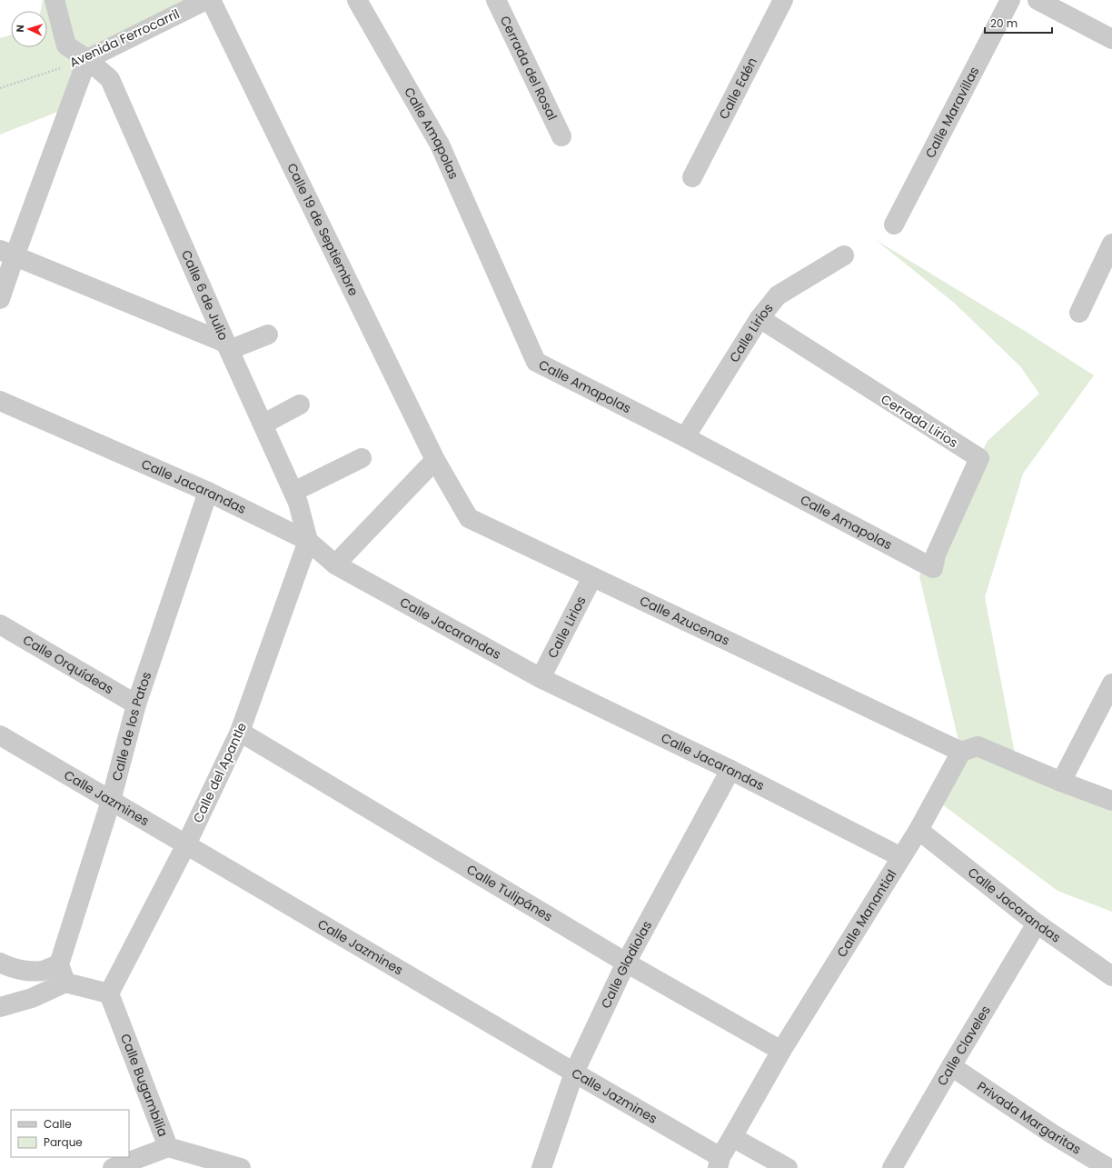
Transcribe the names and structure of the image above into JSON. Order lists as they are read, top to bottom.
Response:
{
  "streets": {
    "street": [
      "Avenida Ferrocarril",
      "Cerrada del Rosal",
      "Calle Edén",
      "Calle Maravillas",
      "Calle Amapolas",
      "Calle 19 de Septiembre",
      "Calle 6 de Julio",
      "Calle Lirios",
      "Cerrada Lirios",
      "Calle Jacarandas",
      "Calle Azucenas",
      "Calle Orquídeas",
      "Calle de los Patos",
      "Calle del Apantle",
      "Calle Jazmines",
      "Calle Tulipánes",
      "Calle Manantial",
      "Calle Gladiolas",
      "Calle Claveles",
      "Calle Bugambilia",
      "Privada Margaritas"
    ]
  },
  "crossings": [
    ["Avenida Ferrocarril", "Calle 6 de Julio"],
    ["Calle Amapolas", "Calle Lirios"],
    ["Calle Amapolas", "Cerrada Lirios"],
    ["Calle 19 de Septiembre", "Calle Azucenas"],
    ["Calle 6 de Julio", "Calle Jacarandas"],
    ["Calle 6 de Julio", "Calle del Apantle"],
    ["Calle Lirios", "Cerrada Lirios"],
    ["Calle Lirios", "Calle Jacarandas"],
    ["Calle Lirios", "Calle Azucenas"],
    ["Calle Jacarandas", "Calle de los Patos"],
    ["Calle Jacarandas", "Calle del Apantle"],
    ["Calle Jacarandas", "Calle Manantial"],
    ["Calle Jacarandas", "Calle Gladiolas"],
    ["Calle Jacarandas", "Calle Claveles"],
    ["Calle Azucenas", "Calle Manantial"],
    ["Calle Orquídeas", "Calle de los Patos"],
    ["Calle de los Patos", "Calle Jazmines"],
    ["Calle del Apantle", "Calle Jazmines"],
    ["Calle del Apantle", "Calle Tulipánes"],
    ["Calle del Apantle", "Calle Bugambilia"],
    ["Calle Jazmines", "Calle Manantial"],
    ["Calle Jazmines", "Calle Gladiolas"],
    ["Calle Tulipánes", "Calle Manantial"],
    ["Calle Tulipánes", "Calle Gladiolas"],
    ["Calle Claveles", "Privada Margaritas"]
  ],
  "legend": ["Calle", "Parque"],
  "scale_bar": "20 m",
  "north": "left"
}
